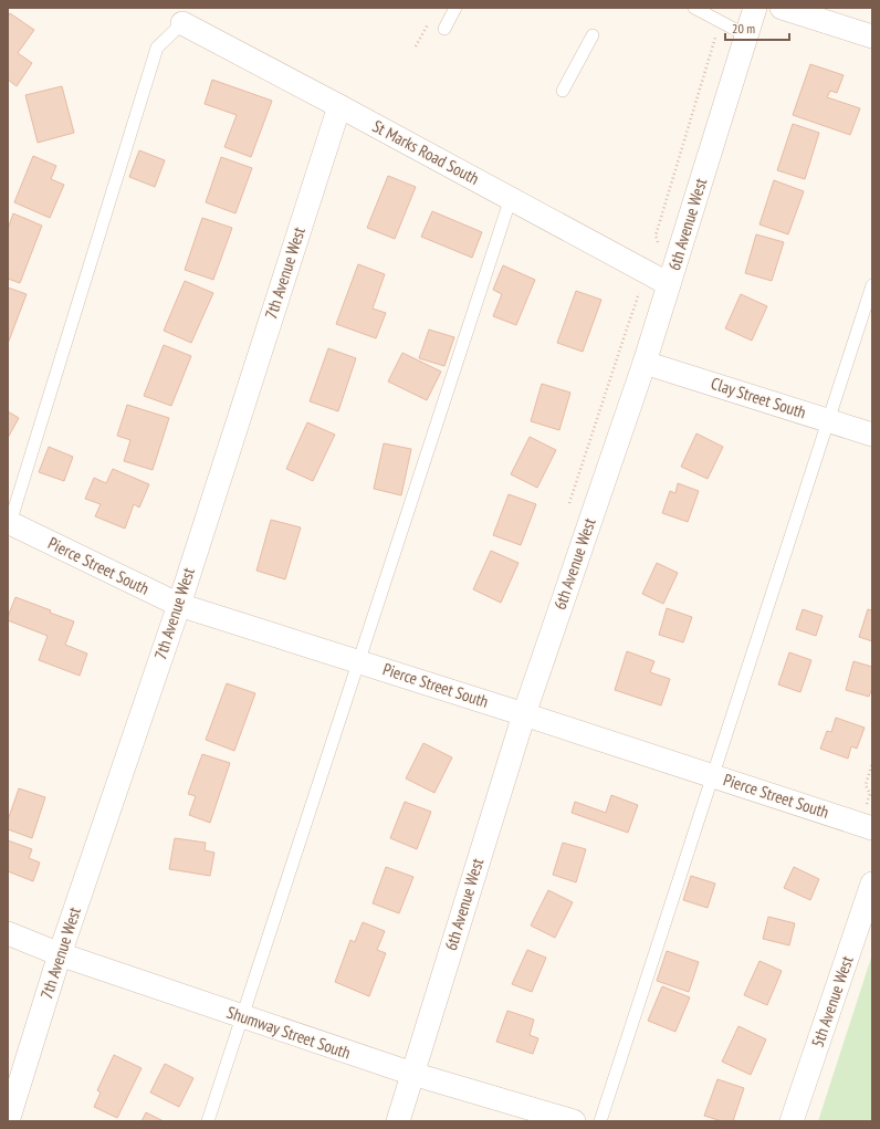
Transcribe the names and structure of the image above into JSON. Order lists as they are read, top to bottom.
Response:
{
  "streets": {
    "street": [
      "St Marks Road South",
      "6th Avenue West",
      "7th Avenue West",
      "Clay Street South",
      "Pierce Street South",
      "5th Avenue West",
      "Shumway Street South"
    ]
  },
  "crossings": [
    ["St Marks Road South", "6th Avenue West"],
    ["St Marks Road South", "7th Avenue West"],
    ["6th Avenue West", "Clay Street South"],
    ["6th Avenue West", "Pierce Street South"],
    ["6th Avenue West", "Shumway Street South"],
    ["7th Avenue West", "Pierce Street South"],
    ["7th Avenue West", "Shumway Street South"]
  ],
  "scale_bar": "20 m"
}
